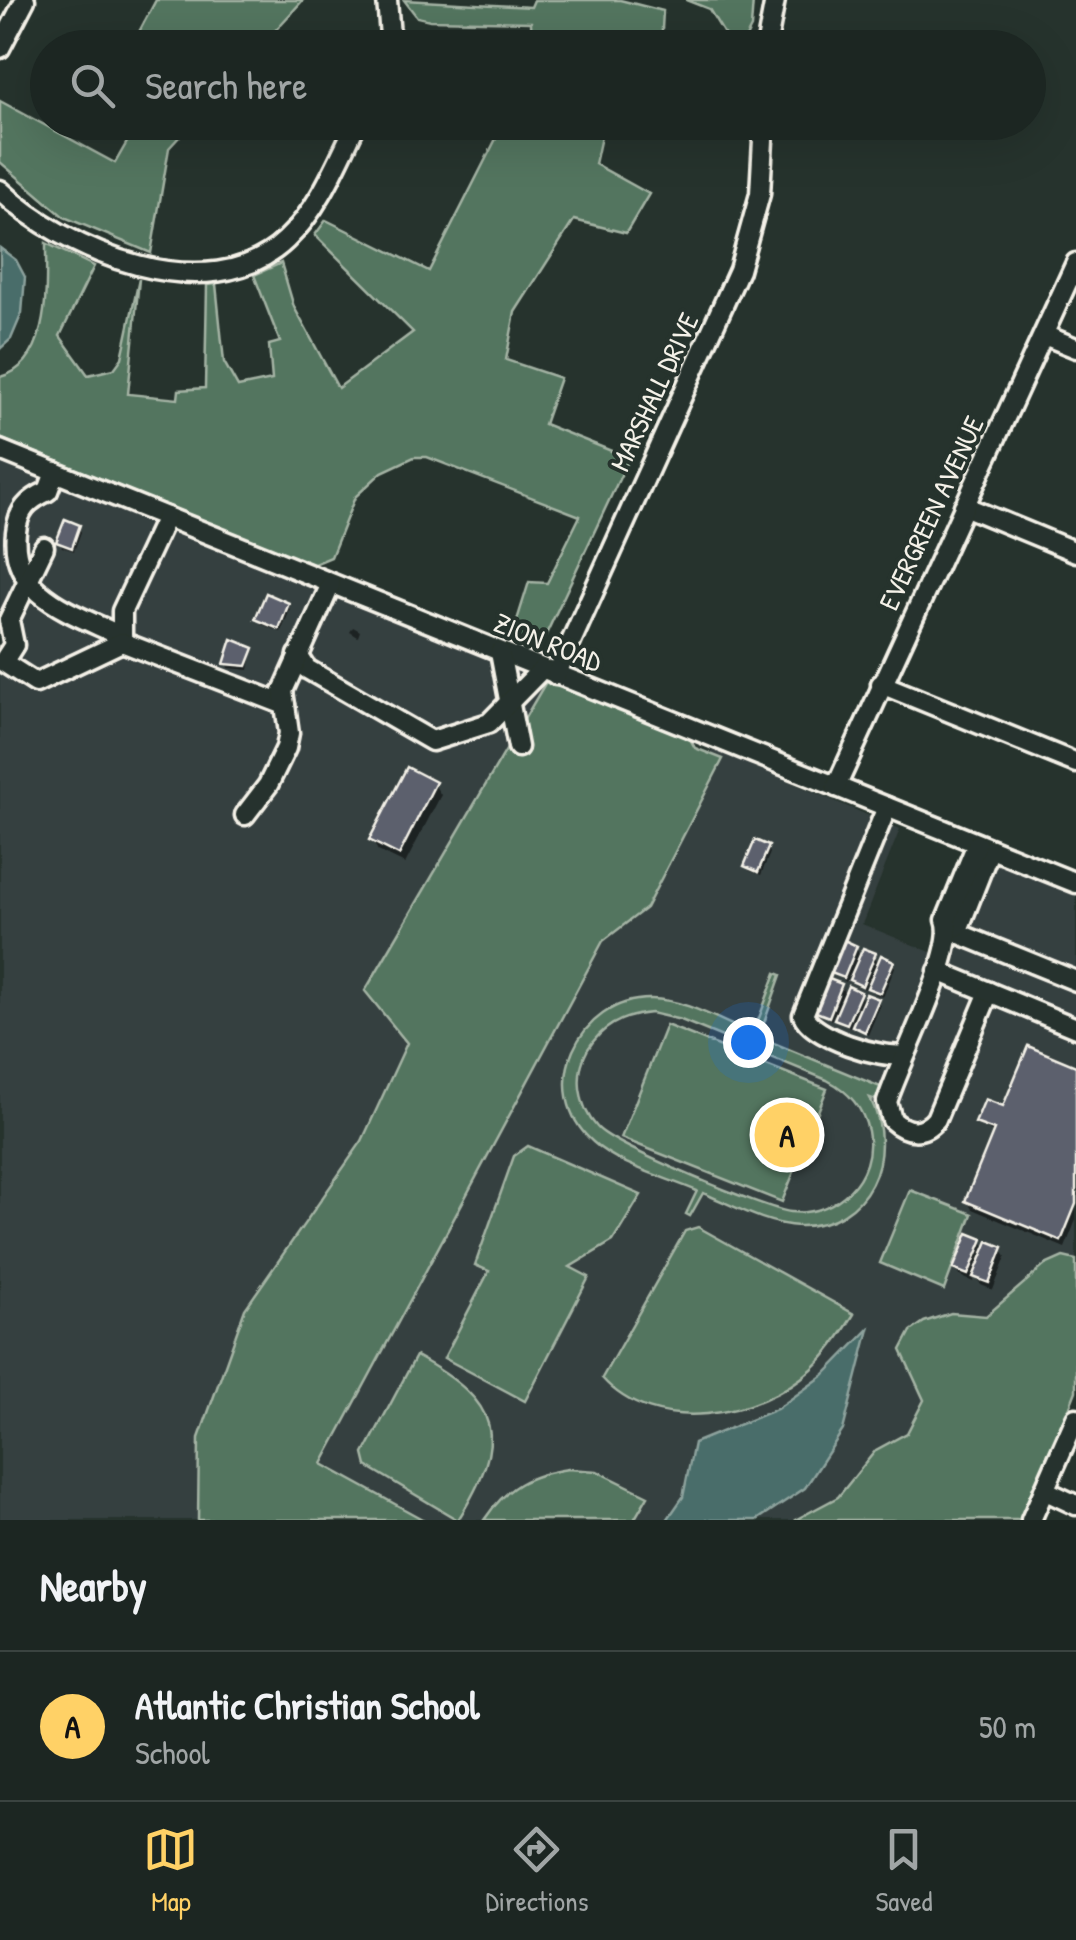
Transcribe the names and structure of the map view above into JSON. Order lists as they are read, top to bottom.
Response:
{
  "streets": {
    "street": ["MARSHALL DRIVE", "EVERGREEN AVENUE", "ZION ROAD"]
  },
  "crossings": [
    ["MARSHALL DRIVE", "ZION ROAD"],
    ["EVERGREEN AVENUE", "ZION ROAD"]
  ],
  "page": {
    "search": "Search here",
    "pins": "A",
    "heading": "Nearby",
    "list": [
      {
        "mark": "A",
        "name": "Atlantic Christian School",
        "note": "School",
        "value": "50 m"
      }
    ],
    "nav": ["Map", "Directions", "Saved"]
  }
}
